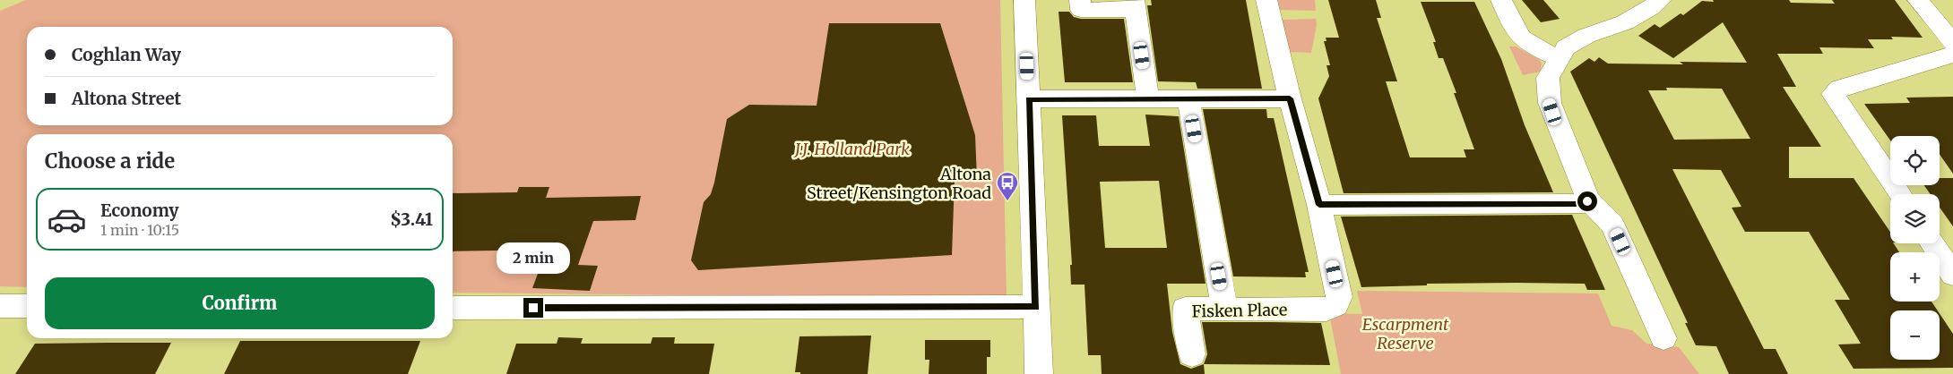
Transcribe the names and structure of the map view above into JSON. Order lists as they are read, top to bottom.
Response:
{
  "streets": {
    "street": ["Fisken Place"]
  },
  "parks": ["J.J. Holland Park", "Escarpment Reserve"],
  "places": {
    "bus stop": ["Altona Street/Kensington Road"]
  },
  "page": {
    "banner": ["Coghlan Way", "Altona Street"],
    "heading": "Choose a ride",
    "map_buttons": ["+", "−"],
    "list": [
      {
        "name": "Economy",
        "note": "1 min · 10:15",
        "value": "$3.41"
      }
    ],
    "bubble": "2 min",
    "buttons": "Confirm"
  }
}
